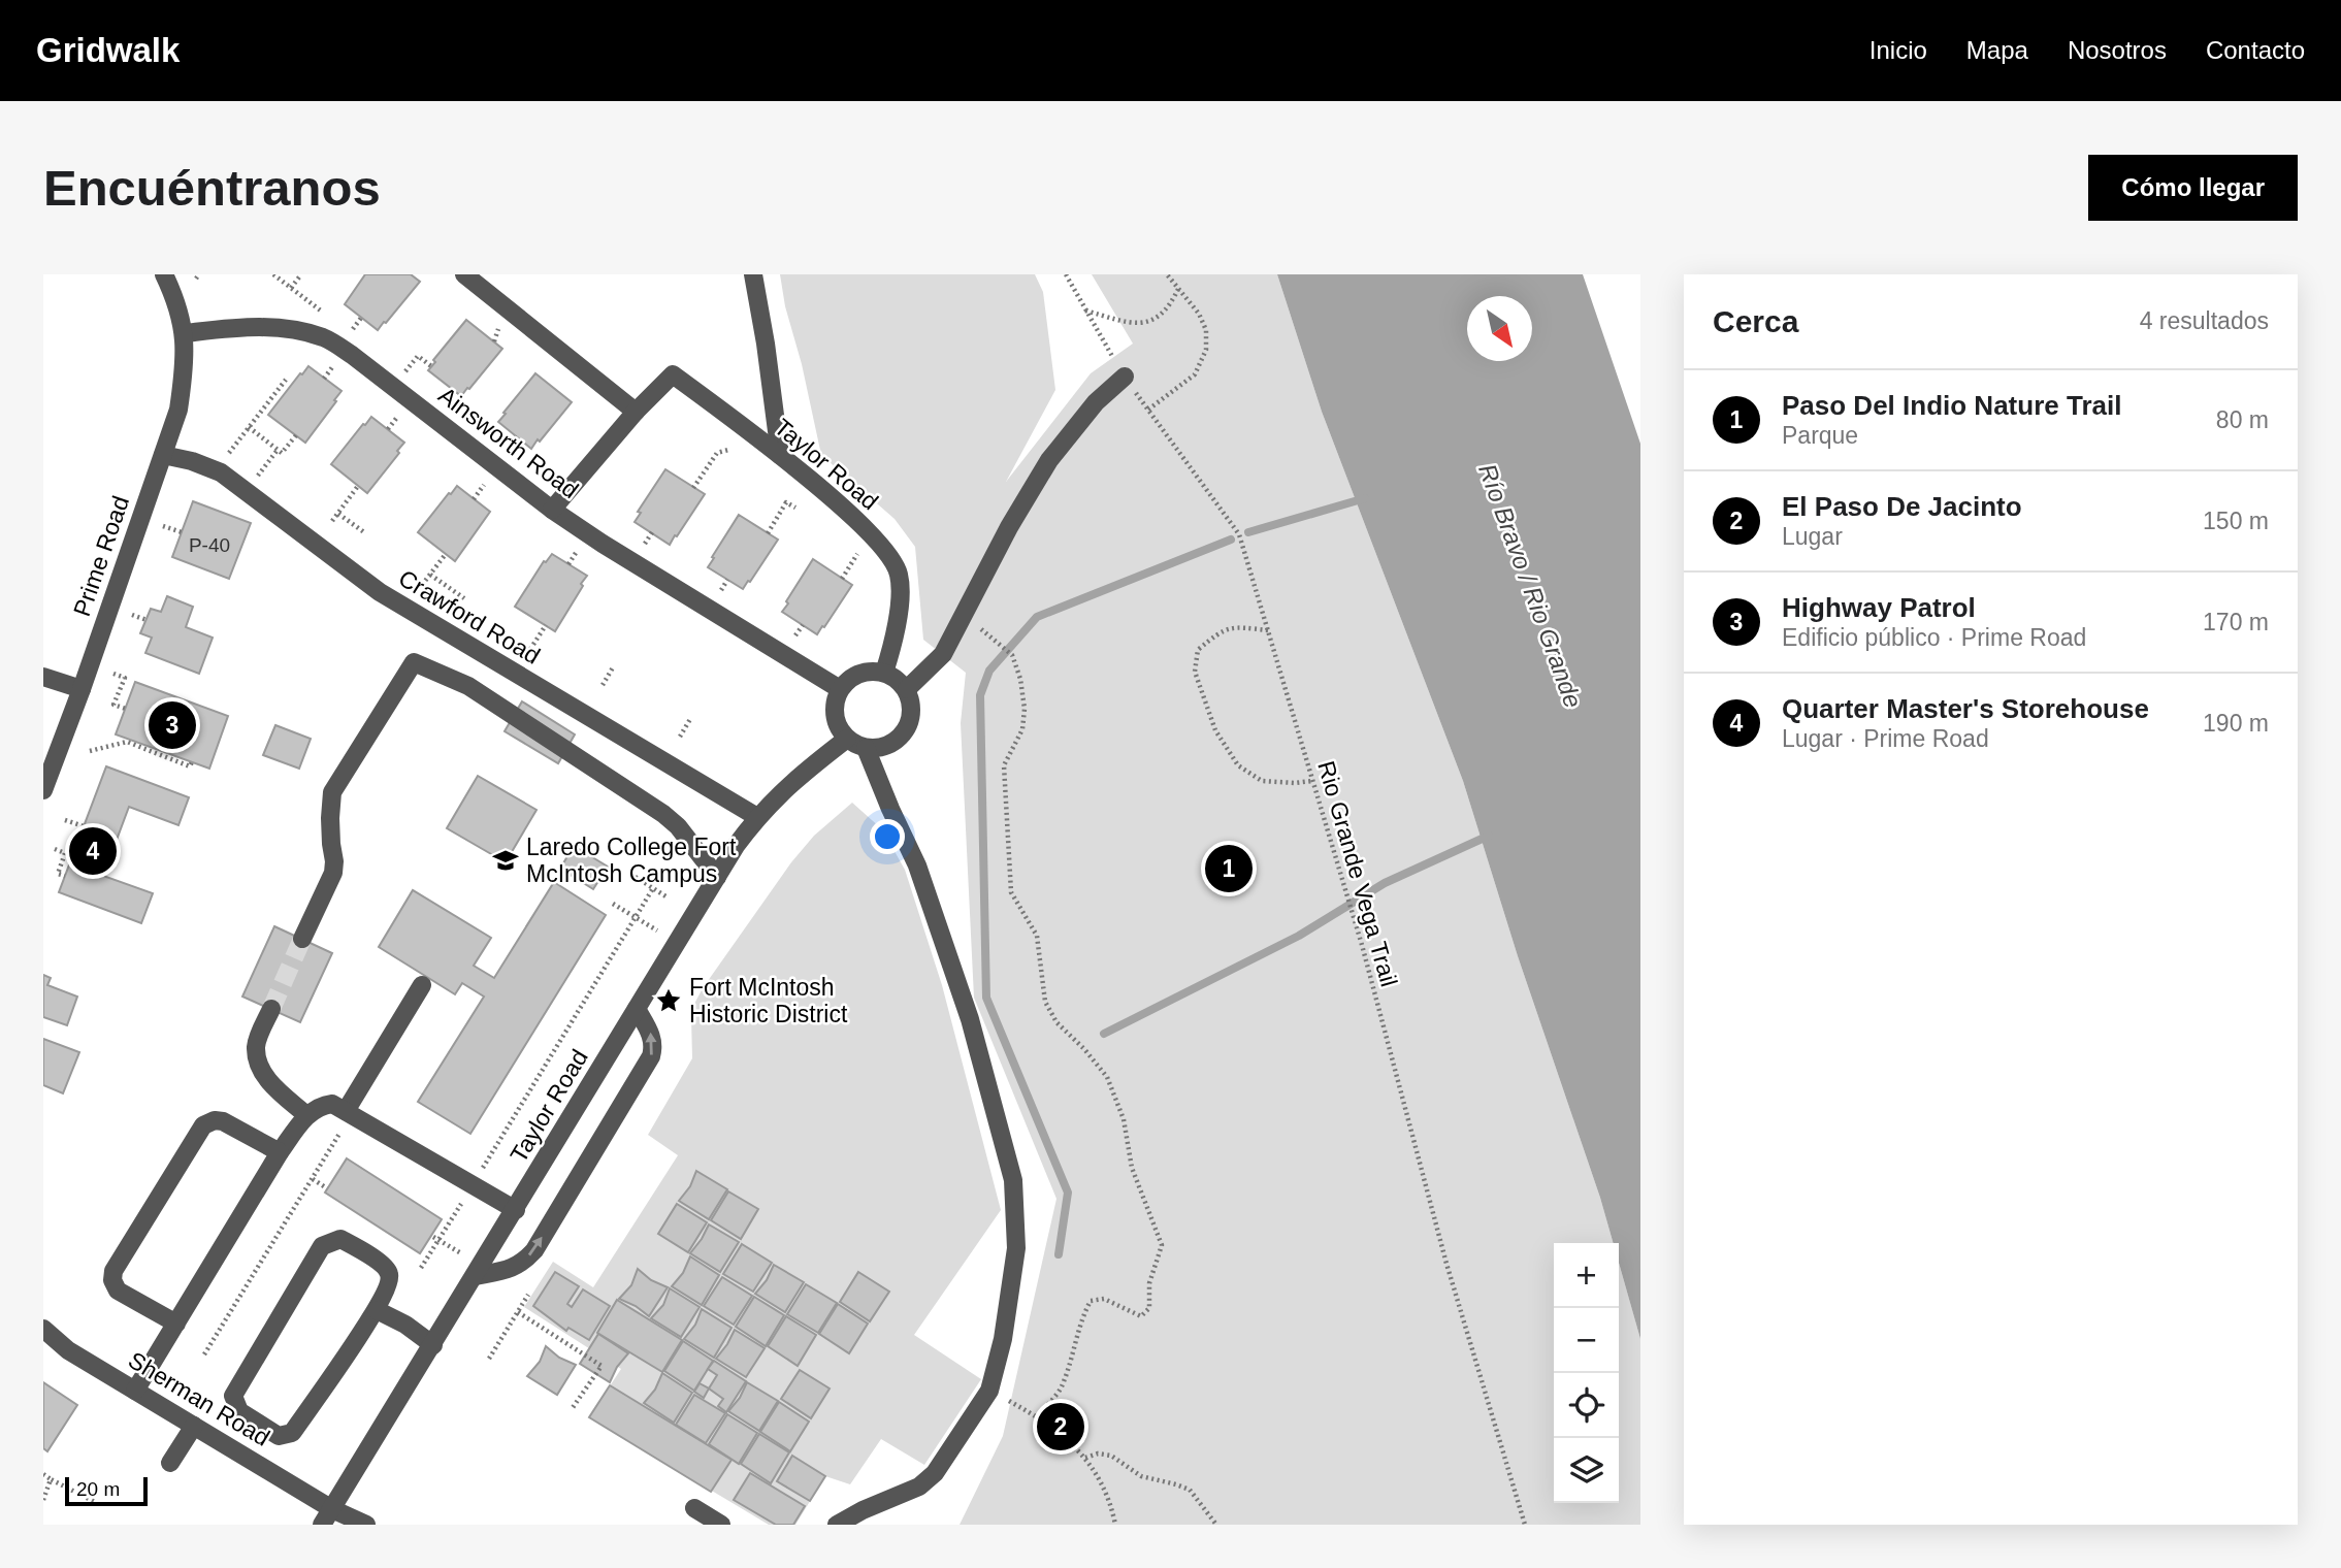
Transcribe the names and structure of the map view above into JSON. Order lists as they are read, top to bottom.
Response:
{
  "streets": {
    "street": [
      "Ainsworth Road",
      "Taylor Road",
      "Prime Road",
      "Crawford Road",
      "Sherman Road"
    ],
    "path": ["Rio Grande Vega Trail"]
  },
  "crossings": [
    ["Ainsworth Road", "Taylor Road"],
    ["Ainsworth Road", "Prime Road"],
    ["Taylor Road", "Crawford Road"],
    ["Taylor Road", "Sherman Road"],
    ["Prime Road", "Crawford Road"]
  ],
  "water": ["Río Bravo / Rio Grande"],
  "places": {
    "school or university": ["Laredo College Fort McIntosh Campus"],
    "place": ["Fort McIntosh Historic District"]
  },
  "house_numbers": ["P-40"],
  "scale_bar": "20 m",
  "north": "bottom right",
  "page": {
    "header": "Gridwalk",
    "nav": [
      "Inicio",
      "Mapa",
      "Nosotros",
      "Contacto"
    ],
    "buttons": "Cómo llegar",
    "title": "Encuéntranos",
    "heading": ["Cerca", "4 resultados"],
    "list": [
      {
        "mark": "1",
        "name": "Paso Del Indio Nature Trail",
        "note": "Parque",
        "value": "80 m"
      },
      {
        "mark": "2",
        "name": "El Paso De Jacinto",
        "note": "Lugar",
        "value": "150 m"
      },
      {
        "mark": "3",
        "name": "Highway Patrol",
        "note": "Edificio público · Prime Road",
        "value": "170 m"
      },
      {
        "mark": "4",
        "name": "Quarter Master's Storehouse",
        "note": "Lugar · Prime Road",
        "value": "190 m"
      }
    ],
    "pins": [
      "3",
      "4",
      "1",
      "2"
    ],
    "map_buttons": ["+", "−"],
    "scale": "20 m"
  }
}
